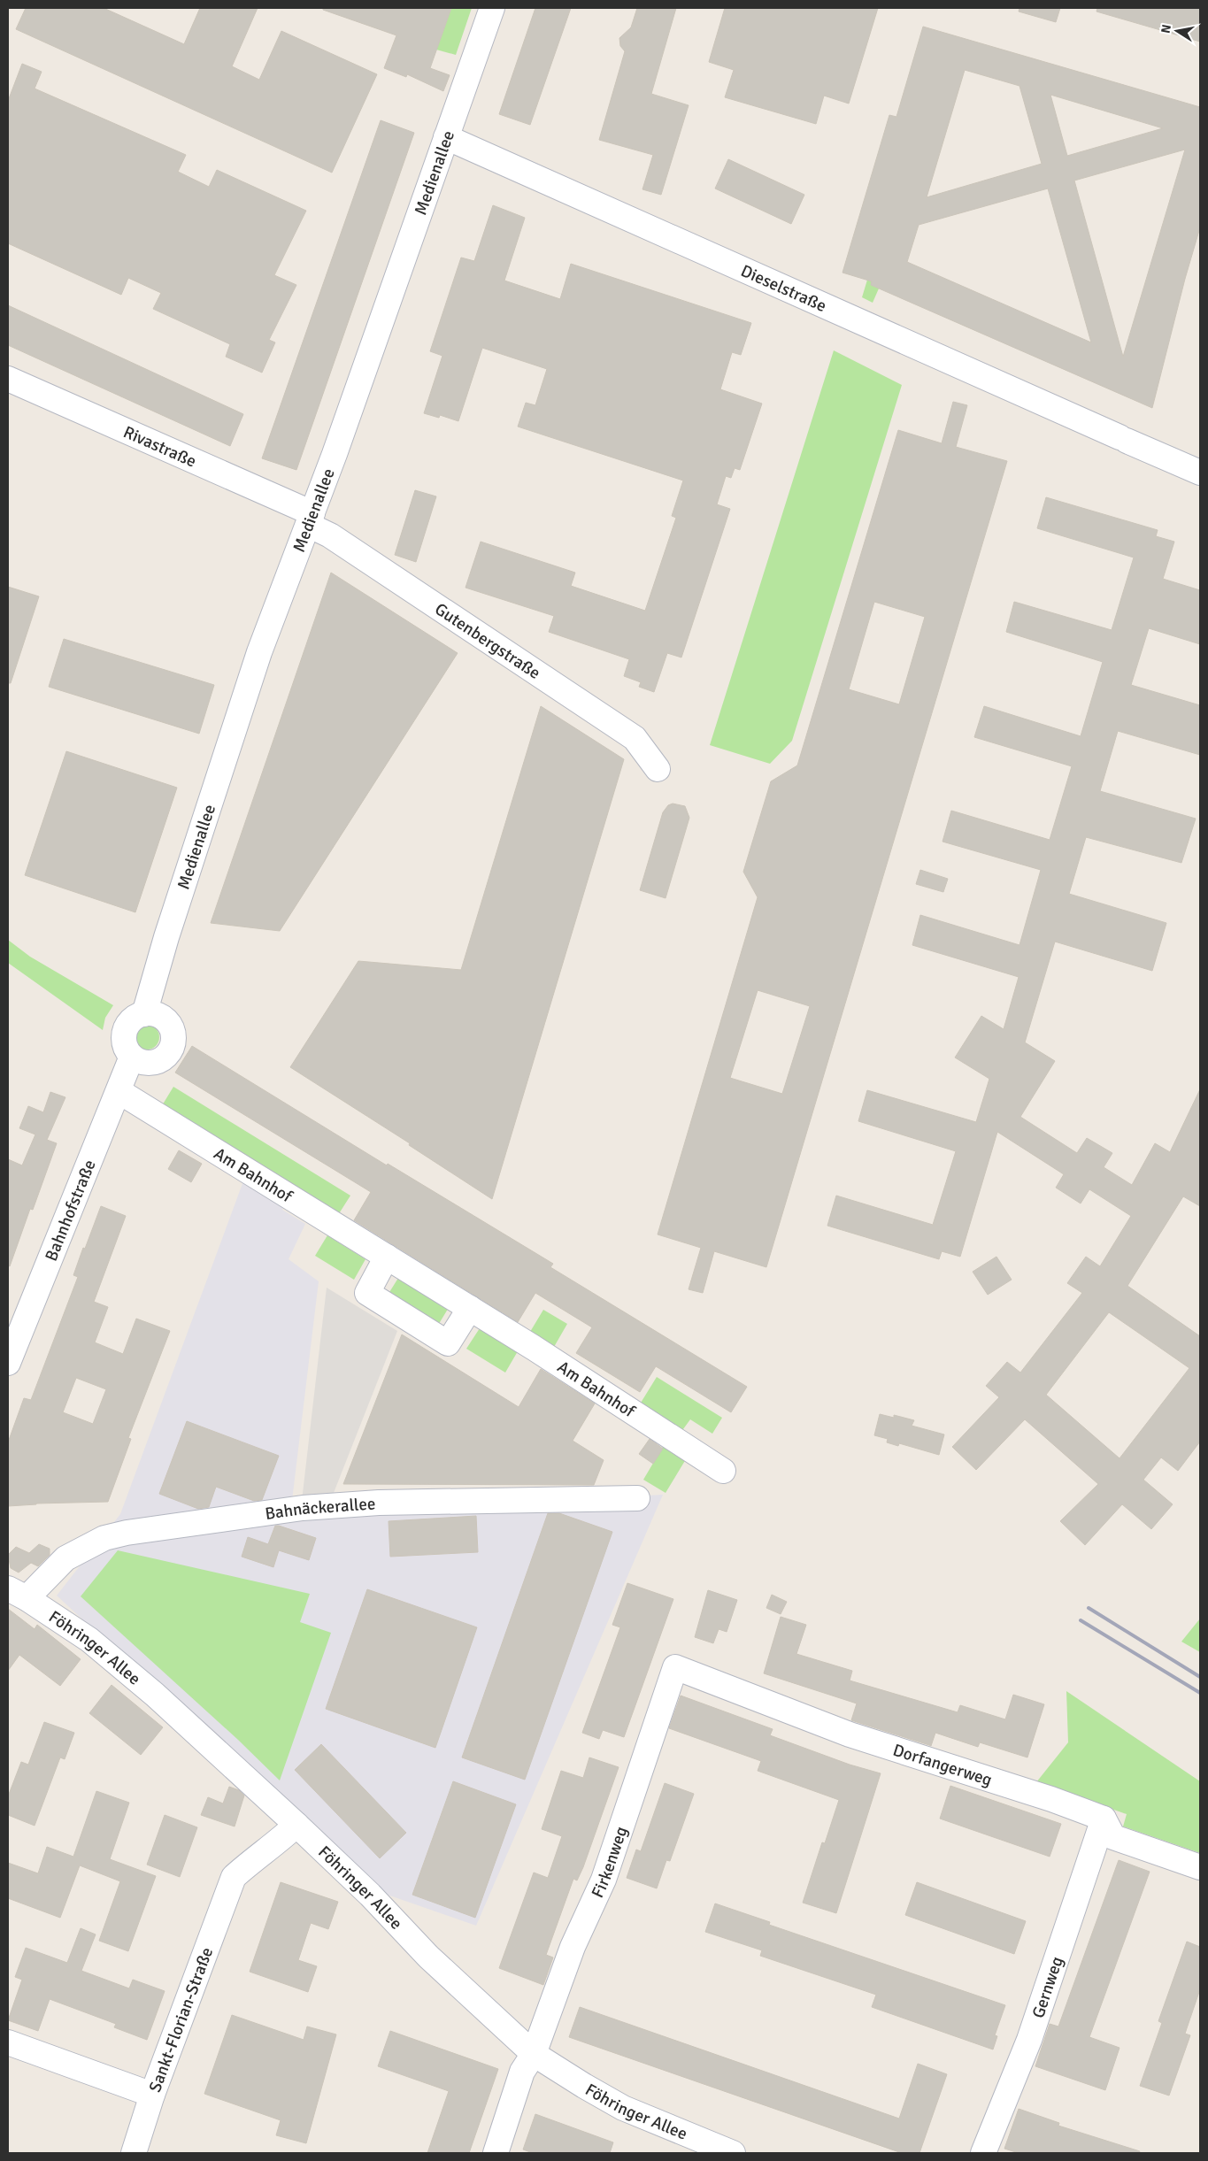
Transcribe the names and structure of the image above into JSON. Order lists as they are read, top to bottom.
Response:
{
  "streets": {
    "street": [
      "Medienallee",
      "Dieselstraße",
      "Rivastraße",
      "Gutenbergstraße",
      "Am Bahnhof",
      "Bahnhofstraße",
      "Bahnäckerallee",
      "Föhringer Allee",
      "Dorfangerweg",
      "Firkenweg",
      "Gernweg",
      "Sankt-Florian-Straße"
    ]
  },
  "crossings": [
    ["Medienallee", "Dieselstraße"],
    ["Medienallee", "Rivastraße"],
    ["Medienallee", "Gutenbergstraße"],
    ["Medienallee", "Bahnhofstraße"],
    ["Rivastraße", "Gutenbergstraße"],
    ["Am Bahnhof", "Bahnhofstraße"],
    ["Bahnäckerallee", "Föhringer Allee"],
    ["Föhringer Allee", "Firkenweg"],
    ["Föhringer Allee", "Sankt-Florian-Straße"],
    ["Dorfangerweg", "Firkenweg"],
    ["Dorfangerweg", "Gernweg"]
  ],
  "north": "left"
}
